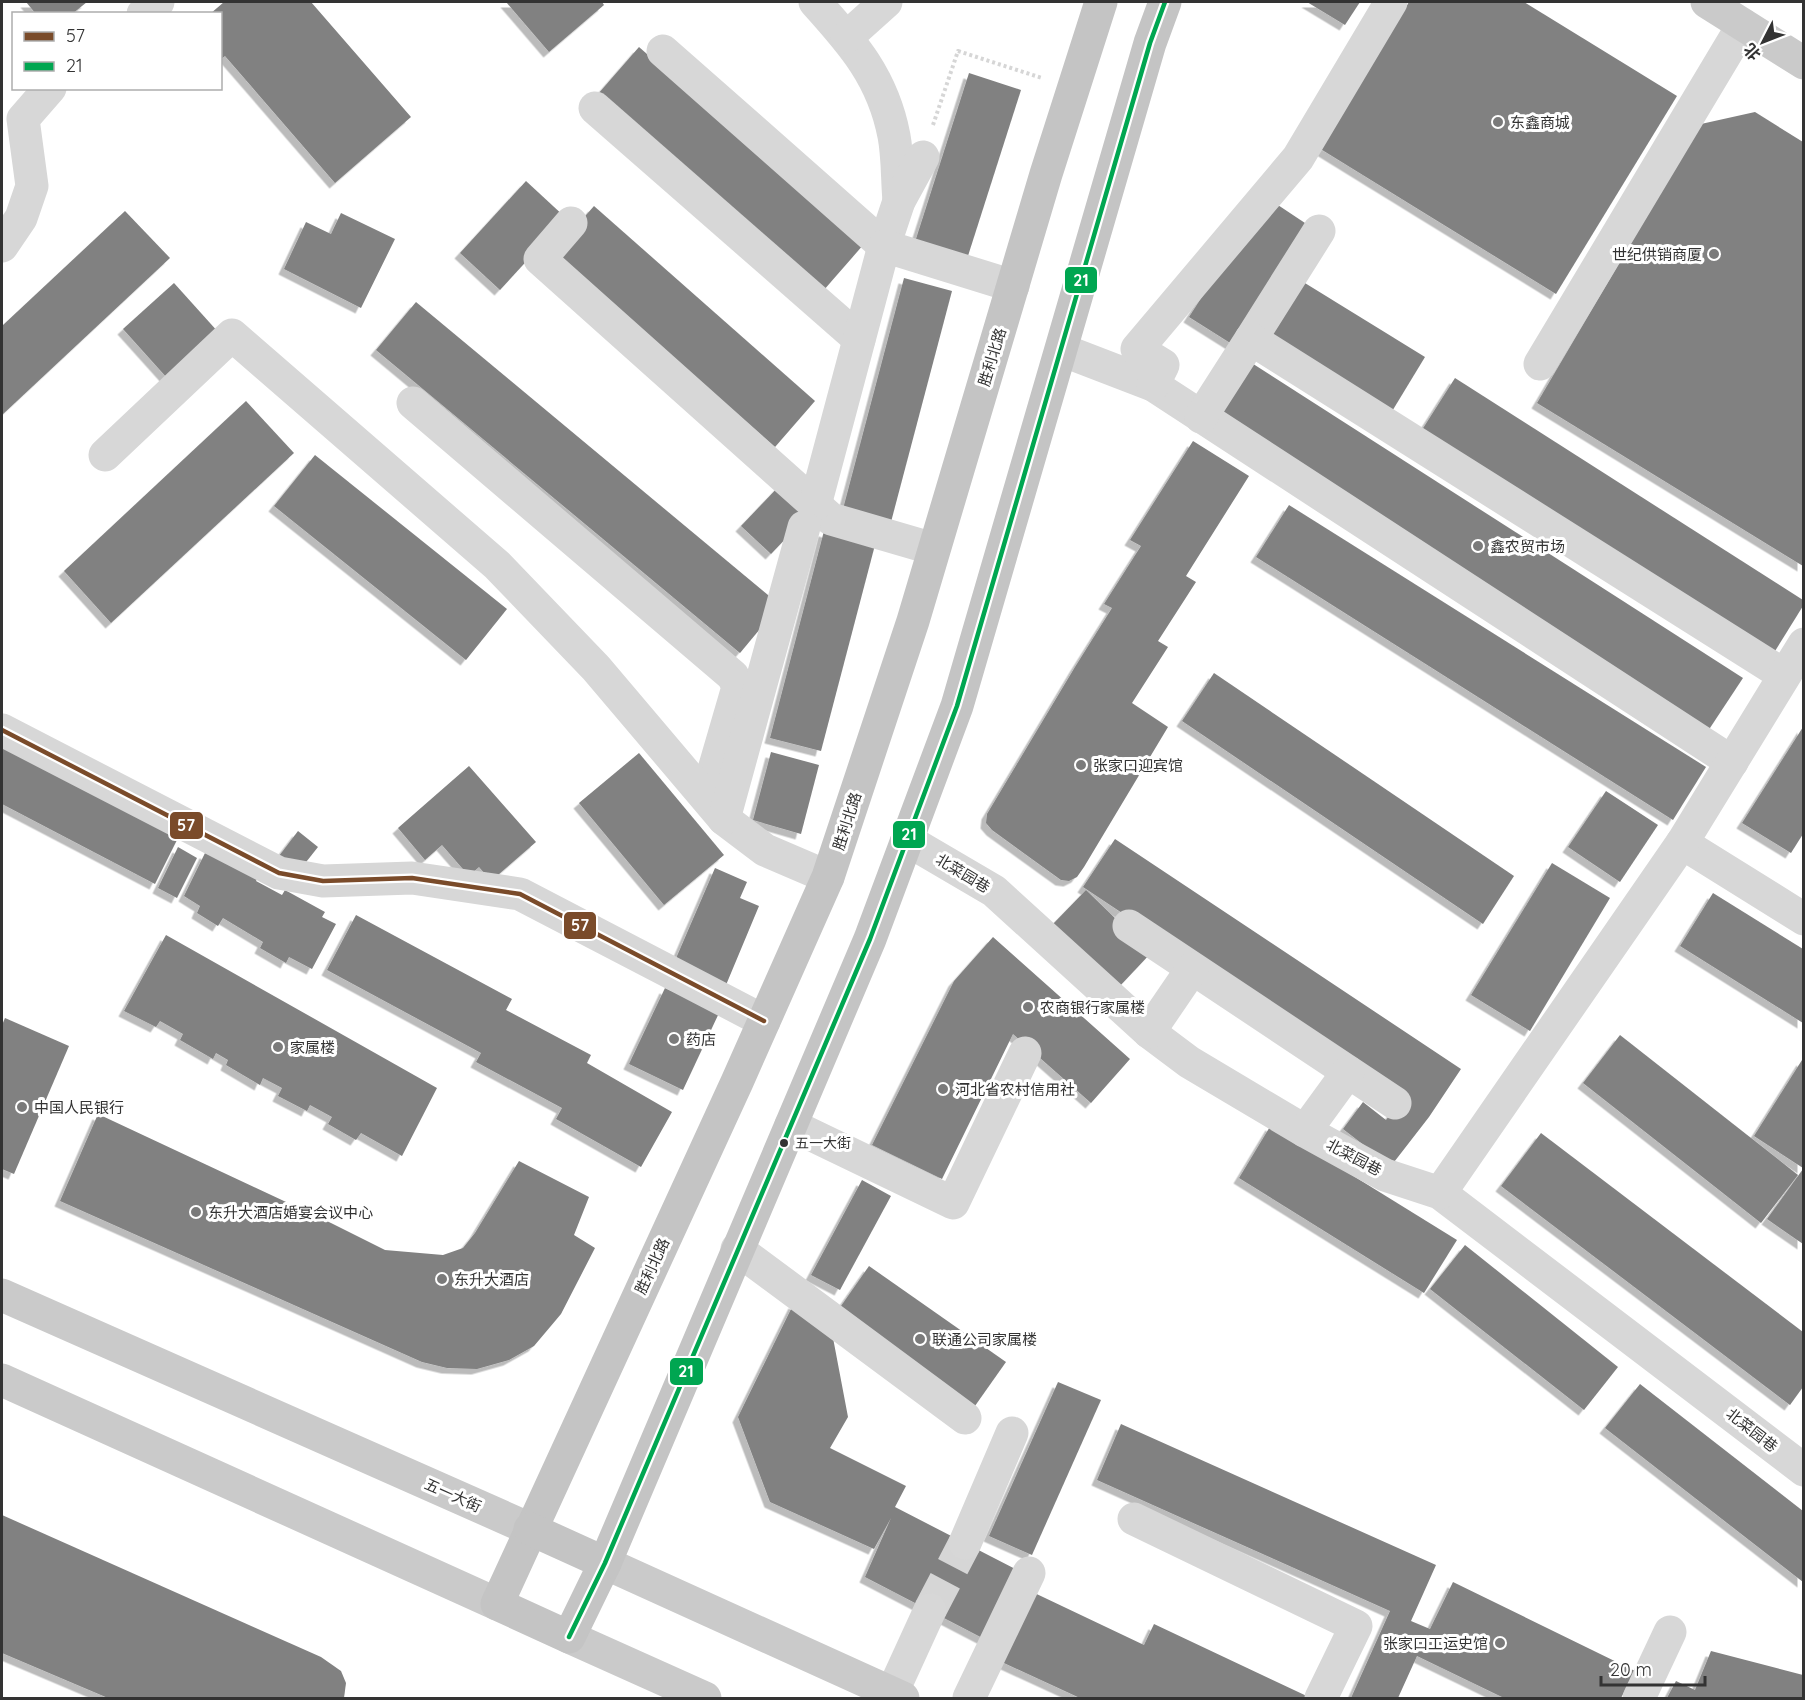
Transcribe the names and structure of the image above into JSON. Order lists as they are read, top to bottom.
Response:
{
  "streets": {
    "highway": ["胜利北路", "五一大街"],
    "street": ["北菜园巷"]
  },
  "crossings": [
    ["胜利北路", "五一大街"]
  ],
  "places": [
    "东鑫商城",
    "世纪供销商厦",
    "鑫农贸市场",
    "张家口迎宾馆",
    "农商银行家属楼",
    "药店",
    "家属楼",
    "河北省农村信用社",
    "中国人民银行",
    "五一大街",
    "东升大酒店婚宴会议中心",
    "东升大酒店",
    "联通公司家属楼",
    "张家口工运史馆"
  ],
  "lines": ["transit line 21", "transit line 57"],
  "legend": ["57", "21"],
  "scale_bar": "20 m",
  "north": "bottom left"
}
